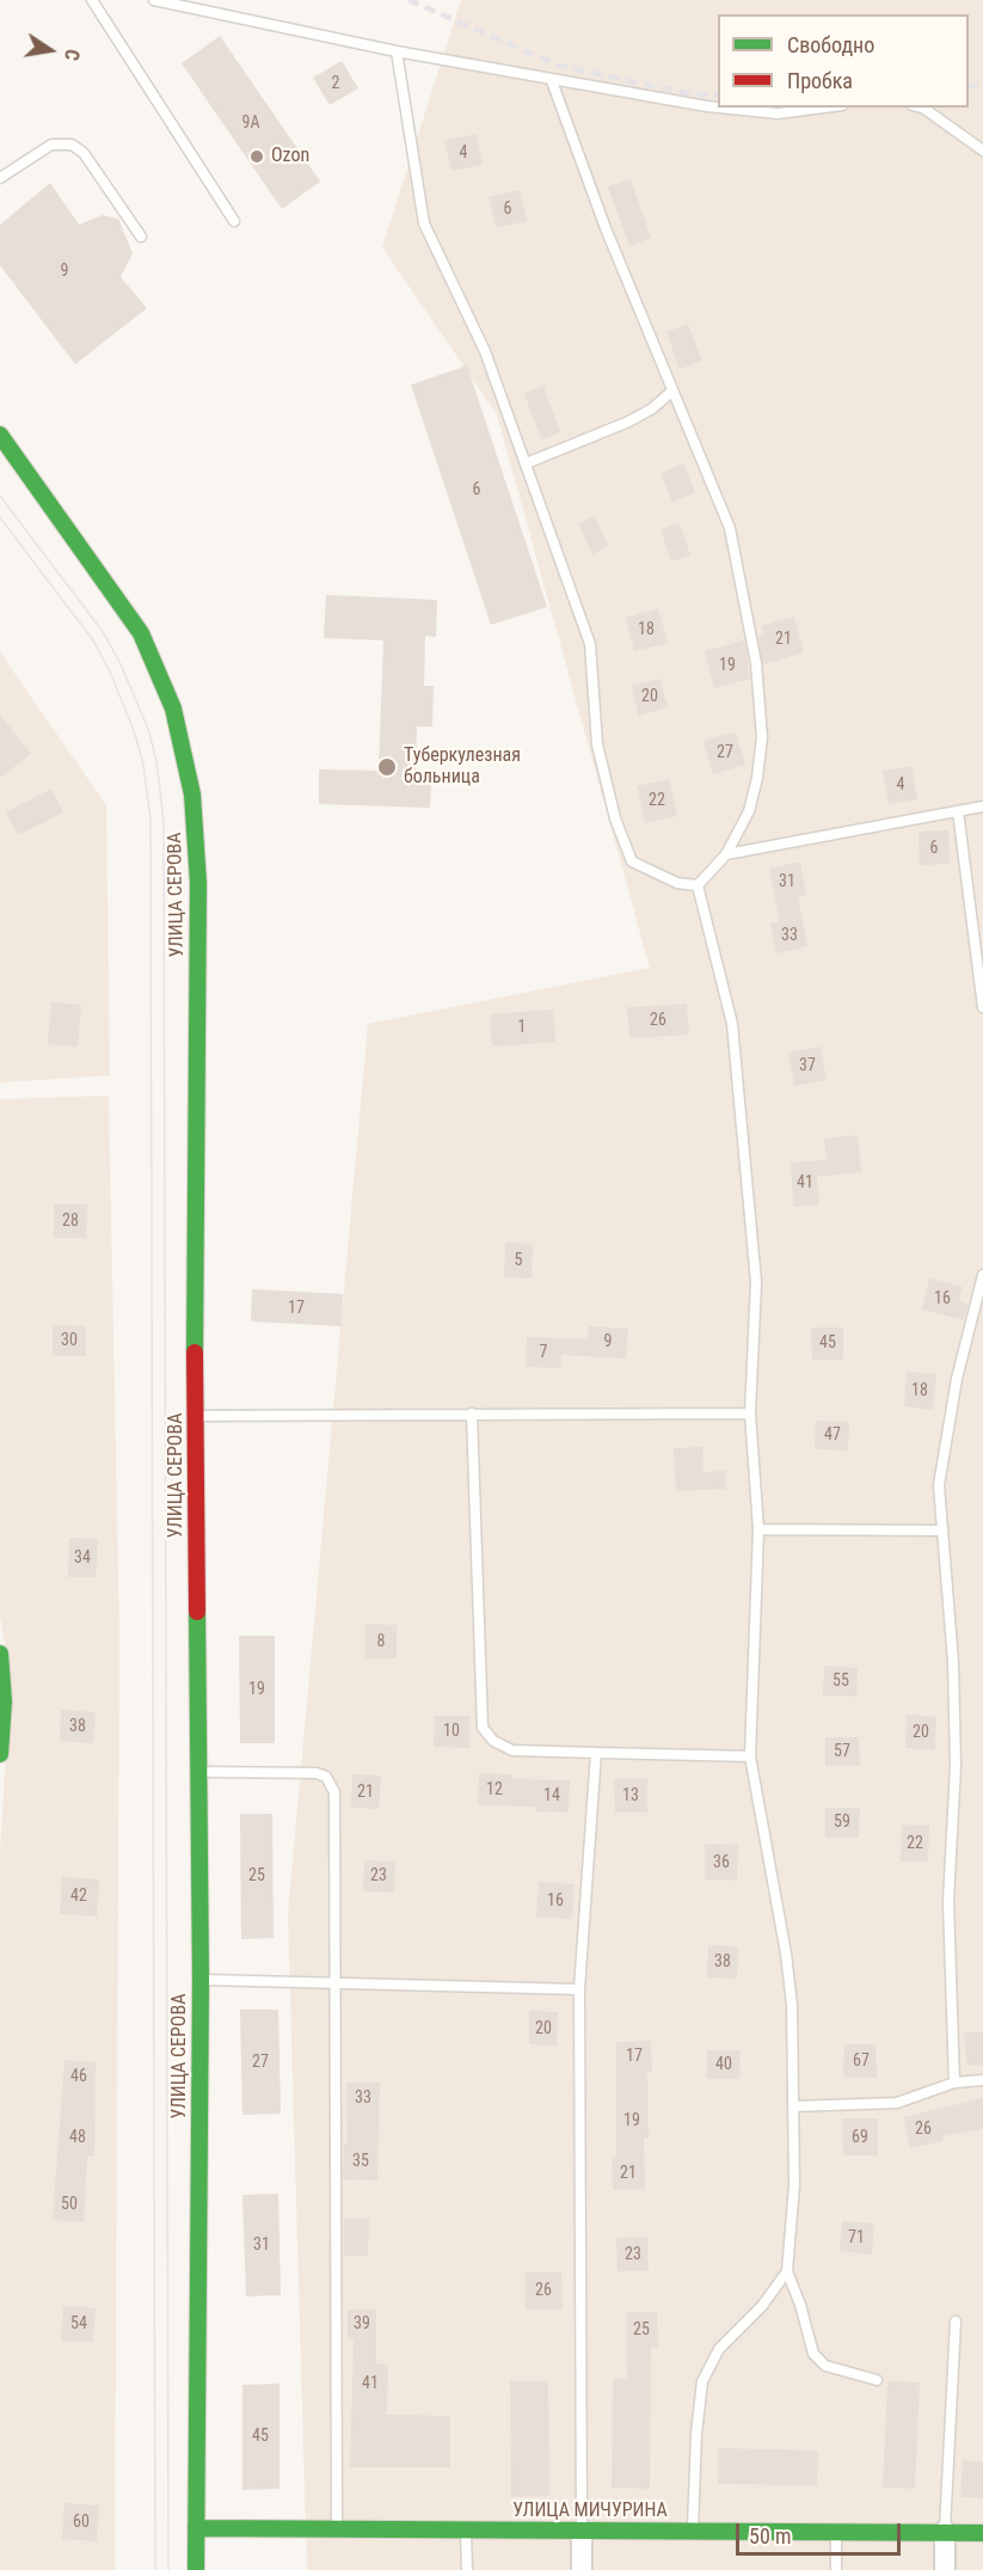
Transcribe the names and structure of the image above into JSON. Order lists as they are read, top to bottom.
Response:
{
  "streets": {
    "main road": ["УЛИЦА СЕРОВА", "УЛИЦА МИЧУРИНА"]
  },
  "crossings": [
    ["УЛИЦА СЕРОВА", "УЛИЦА МИЧУРИНА"]
  ],
  "places": ["Ozon", "Туберкулезная больница"],
  "house_numbers": [
    "2",
    "9А",
    "4",
    "6",
    "9",
    "6",
    "18",
    "21",
    "19",
    "20",
    "27",
    "4",
    "22",
    "6",
    "31",
    "33",
    "26",
    "1",
    "37",
    "41",
    "28",
    "5",
    "16",
    "17",
    "30",
    "9",
    "45",
    "7",
    "18",
    "47",
    "34",
    "8",
    "55",
    "19",
    "38",
    "10",
    "20",
    "57",
    "12",
    "21",
    "14",
    "13",
    "59",
    "22",
    "36",
    "25",
    "23",
    "42",
    "16",
    "38",
    "20",
    "17",
    "67",
    "27",
    "40",
    "46",
    "33",
    "19",
    "26",
    "48",
    "69",
    "35",
    "21",
    "50",
    "71",
    "31",
    "23",
    "26",
    "54",
    "39",
    "25",
    "41",
    "45",
    "60"
  ],
  "legend": ["Свободно", "Пробка"],
  "scale_bar": "50 m",
  "north": "right"
}
